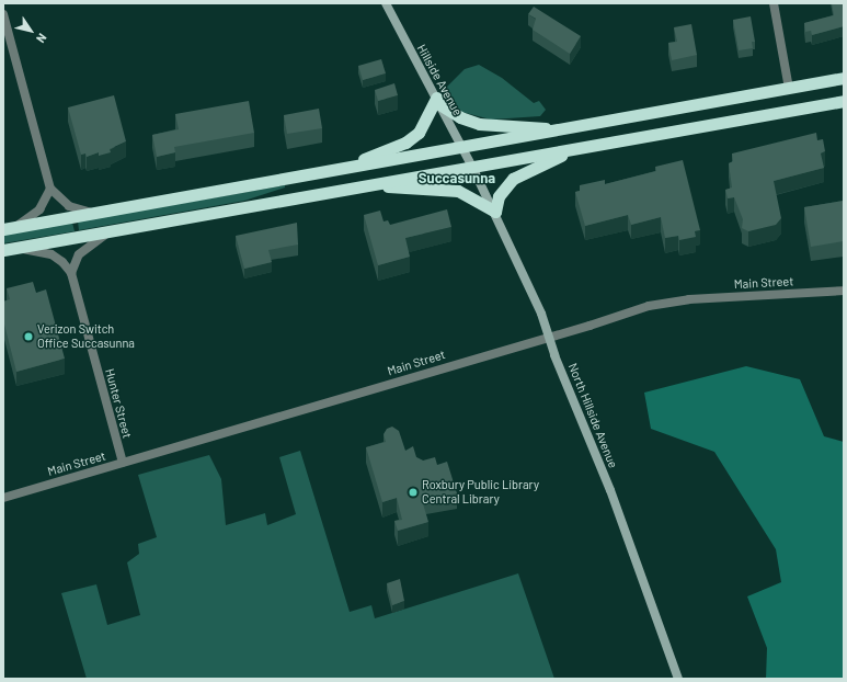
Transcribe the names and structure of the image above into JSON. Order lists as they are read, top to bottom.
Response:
{
  "streets": {
    "main road": ["Hillside Avenue", "North Hillside Avenue"],
    "street": ["Main Street", "Hunter Street"]
  },
  "crossings": [
    ["Hillside Avenue", "North Hillside Avenue"],
    ["Main Street", "Hunter Street"],
    ["Main Street", "North Hillside Avenue"]
  ],
  "districts": ["Succasunna"],
  "places": ["Verizon Switch Office Succasunna", "Roxbury Public Library Central Library"],
  "north": "bottom right"
}
